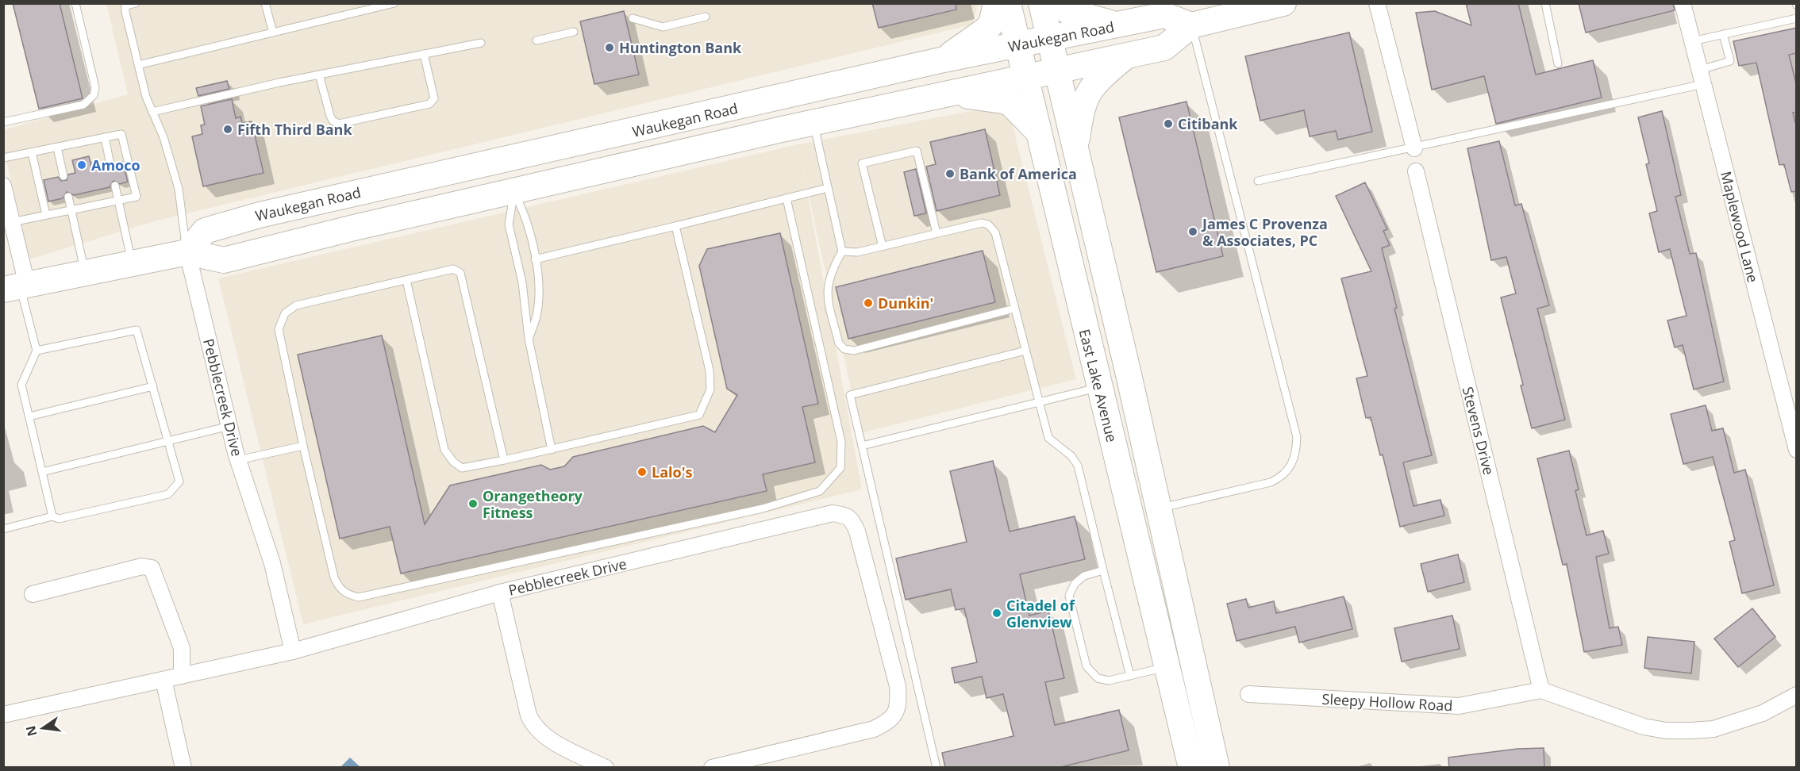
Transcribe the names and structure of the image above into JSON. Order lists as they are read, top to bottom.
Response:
{
  "streets": {
    "main road": ["Waukegan Road", "East Lake Avenue"],
    "street": [
      "Maplewood Lane",
      "Pebblecreek Drive",
      "Stevens Drive",
      "Sleepy Hollow Road"
    ]
  },
  "crossings": [
    ["Waukegan Road", "East Lake Avenue"],
    ["Waukegan Road", "Pebblecreek Drive"],
    ["Stevens Drive", "Sleepy Hollow Road"]
  ],
  "places": [
    "Huntington Bank",
    "Citibank",
    "Fifth Third Bank",
    "Amoco",
    "Bank of America",
    "James C Provenza & Associates, PC",
    "Dunkin'",
    "Lalo's",
    "Orangetheory Fitness",
    "Citadel of Glenview"
  ],
  "north": "left"
}
